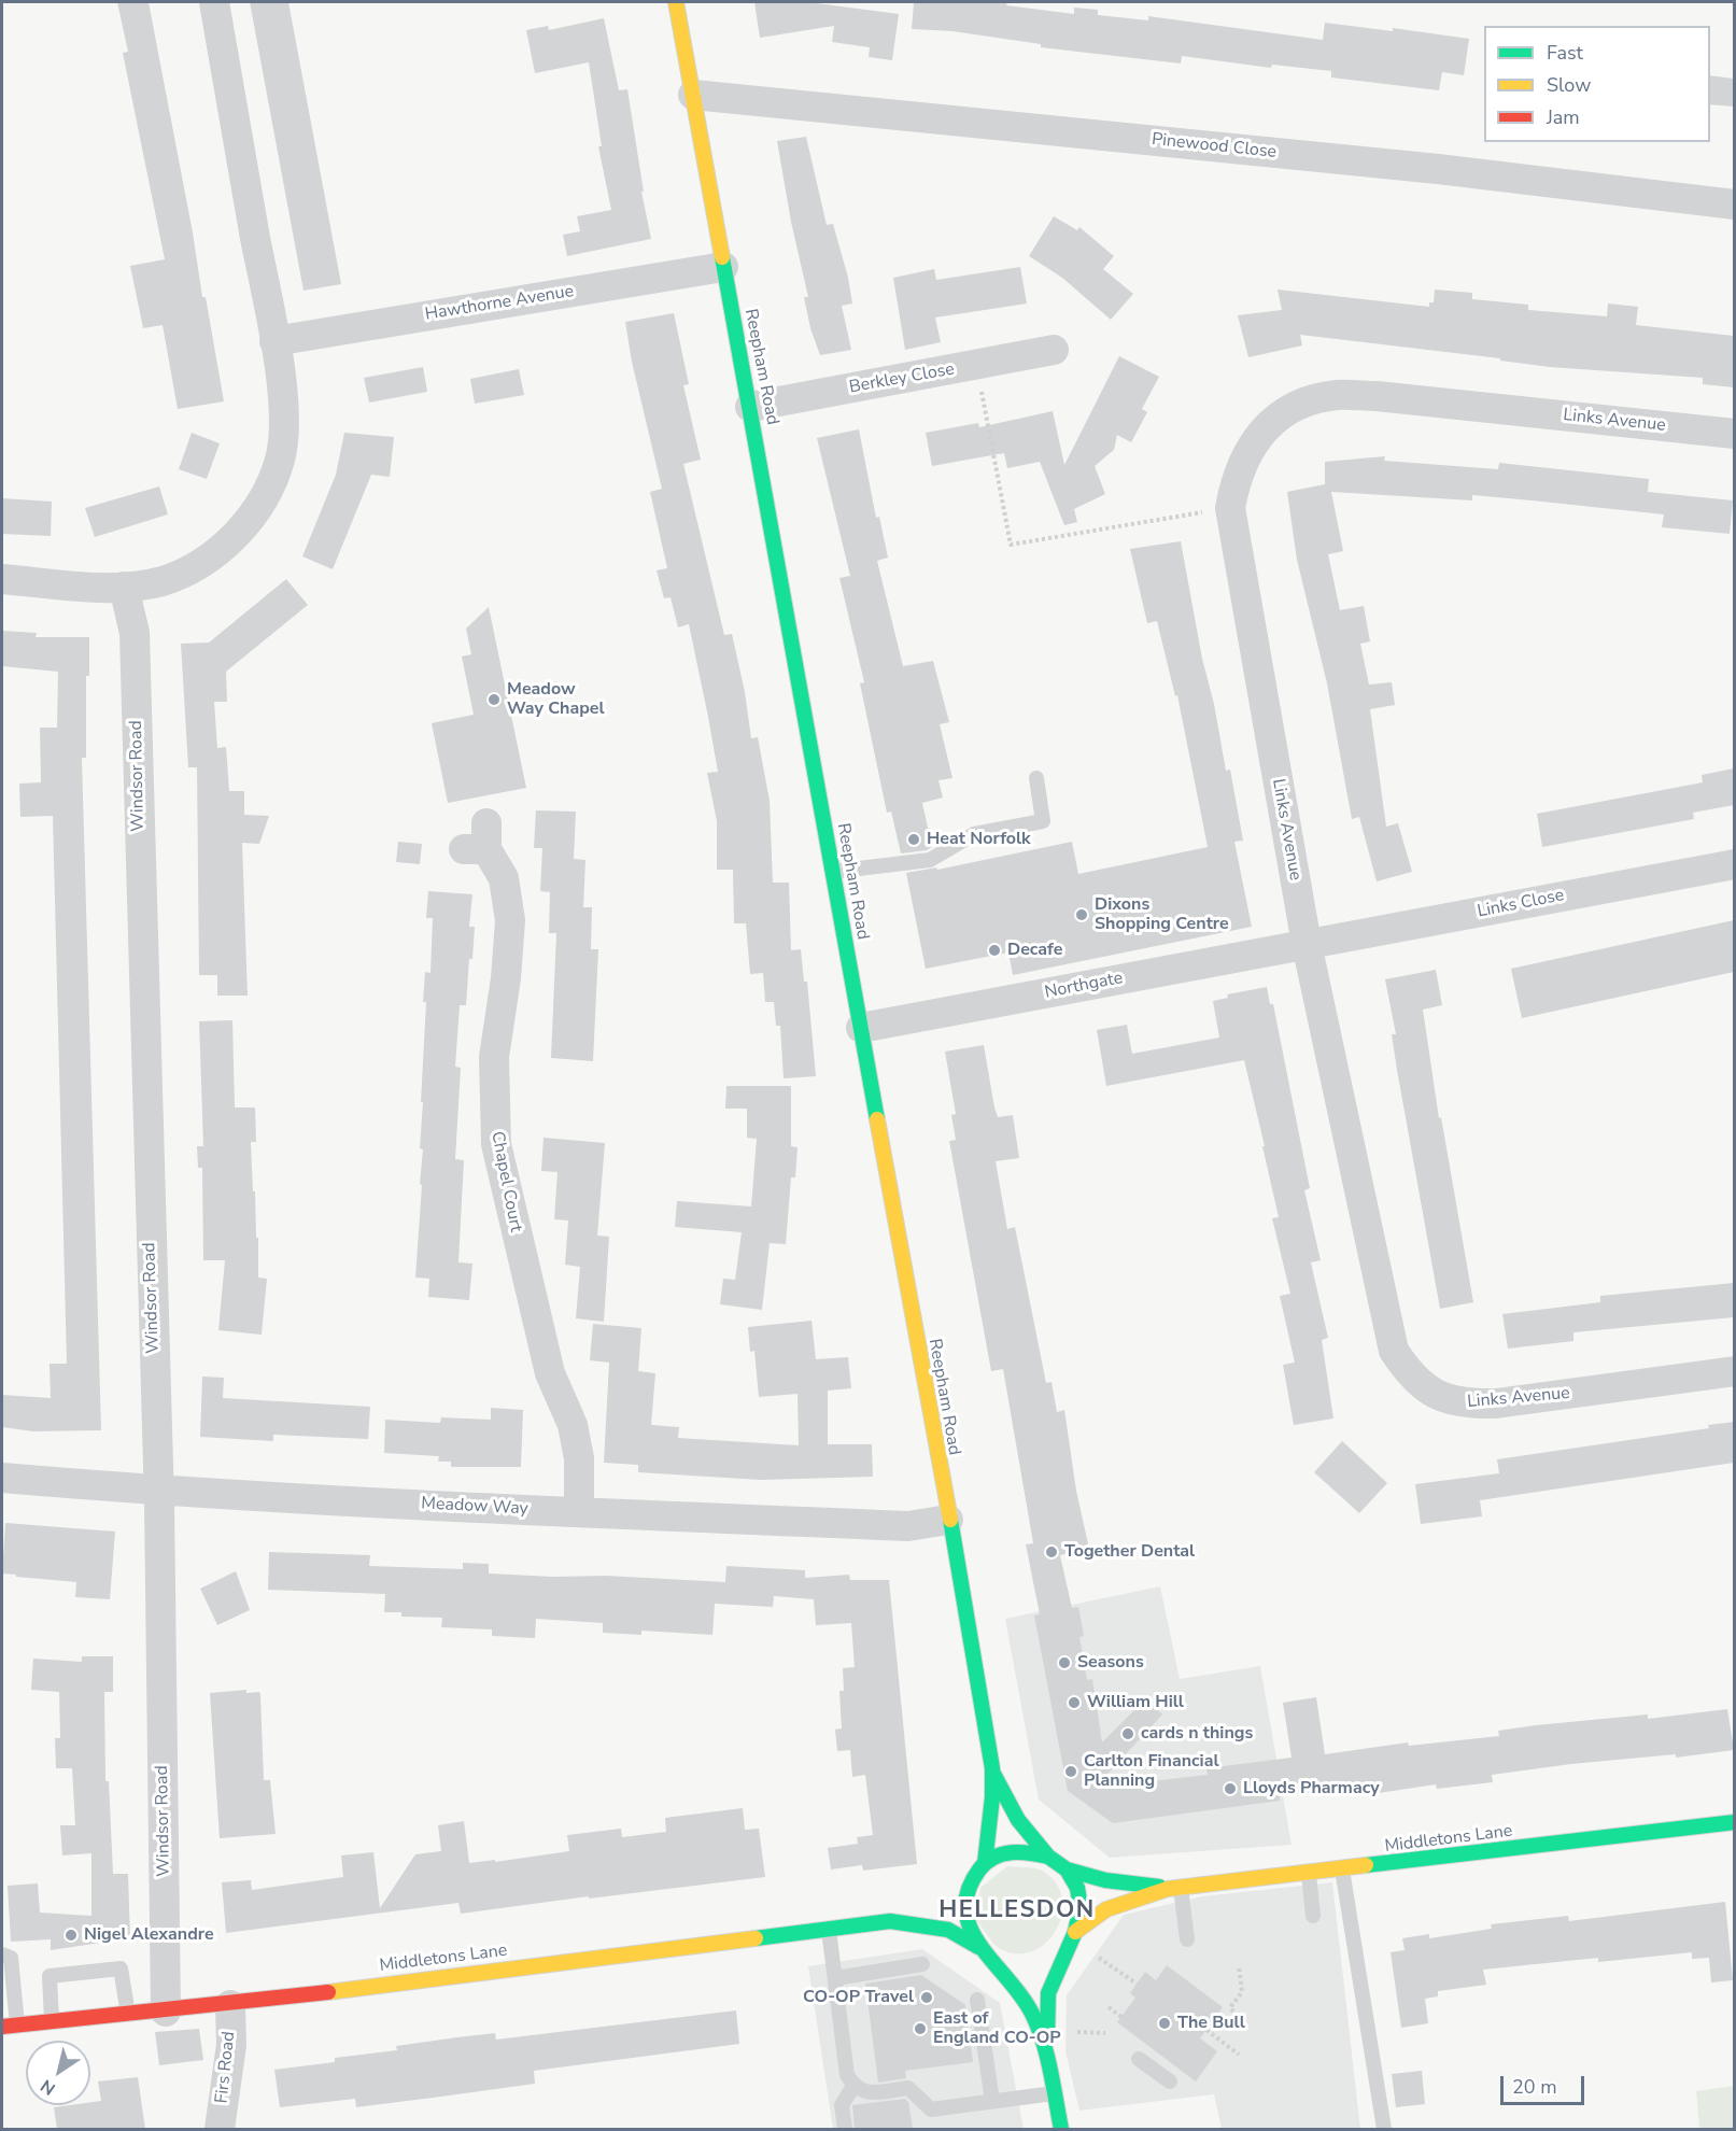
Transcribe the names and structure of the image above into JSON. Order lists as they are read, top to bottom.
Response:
{
  "streets": {
    "street": [
      "Pinewood Close",
      "Hawthorne Avenue",
      "Reepham Road",
      "Berkley Close",
      "Links Avenue",
      "Windsor Road",
      "Links Close",
      "Northgate",
      "Chapel Court",
      "Meadow Way",
      "Middletons Lane",
      "Firs Road"
    ]
  },
  "crossings": [
    ["Pinewood Close", "Reepham Road"],
    ["Hawthorne Avenue", "Reepham Road"],
    ["Reepham Road", "Berkley Close"],
    ["Reepham Road", "Northgate"],
    ["Reepham Road", "Meadow Way"],
    ["Reepham Road", "Middletons Lane"],
    ["Links Avenue", "Links Close"],
    ["Links Avenue", "Northgate"],
    ["Windsor Road", "Meadow Way"],
    ["Windsor Road", "Middletons Lane"],
    ["Links Close", "Northgate"],
    ["Chapel Court", "Meadow Way"],
    ["Middletons Lane", "Firs Road"]
  ],
  "districts": ["HELLESDON"],
  "places": [
    "Meadow Way Chapel",
    "Heat Norfolk",
    "Dixons Shopping Centre",
    "Decafe",
    "Together Dental",
    "Seasons",
    "William Hill",
    "cards n things",
    "Carlton Financial Planning",
    "Lloyds Pharmacy",
    "Nigel Alexandre",
    "CO-OP Travel",
    "The Bull",
    "East of England CO-OP"
  ],
  "legend": ["Fast", "Slow", "Jam"],
  "scale_bar": "20 m",
  "north": "bottom left"
}
